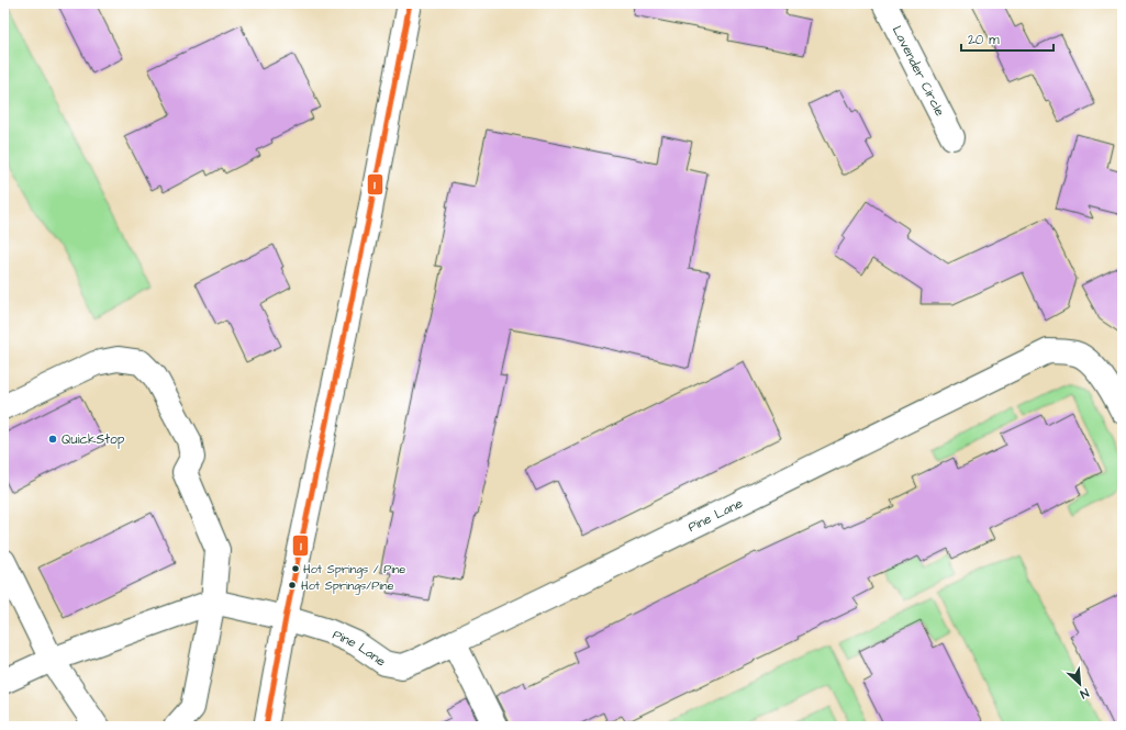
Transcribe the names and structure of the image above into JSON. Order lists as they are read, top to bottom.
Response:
{
  "streets": {
    "street": ["Lavender Circle", "Pine Lane"]
  },
  "places": ["QuickStop", "Hot Springs / Pine", "Hot Springs/Pine"],
  "lines": ["transit line 1"],
  "scale_bar": "20 m",
  "north": "bottom right"
}
